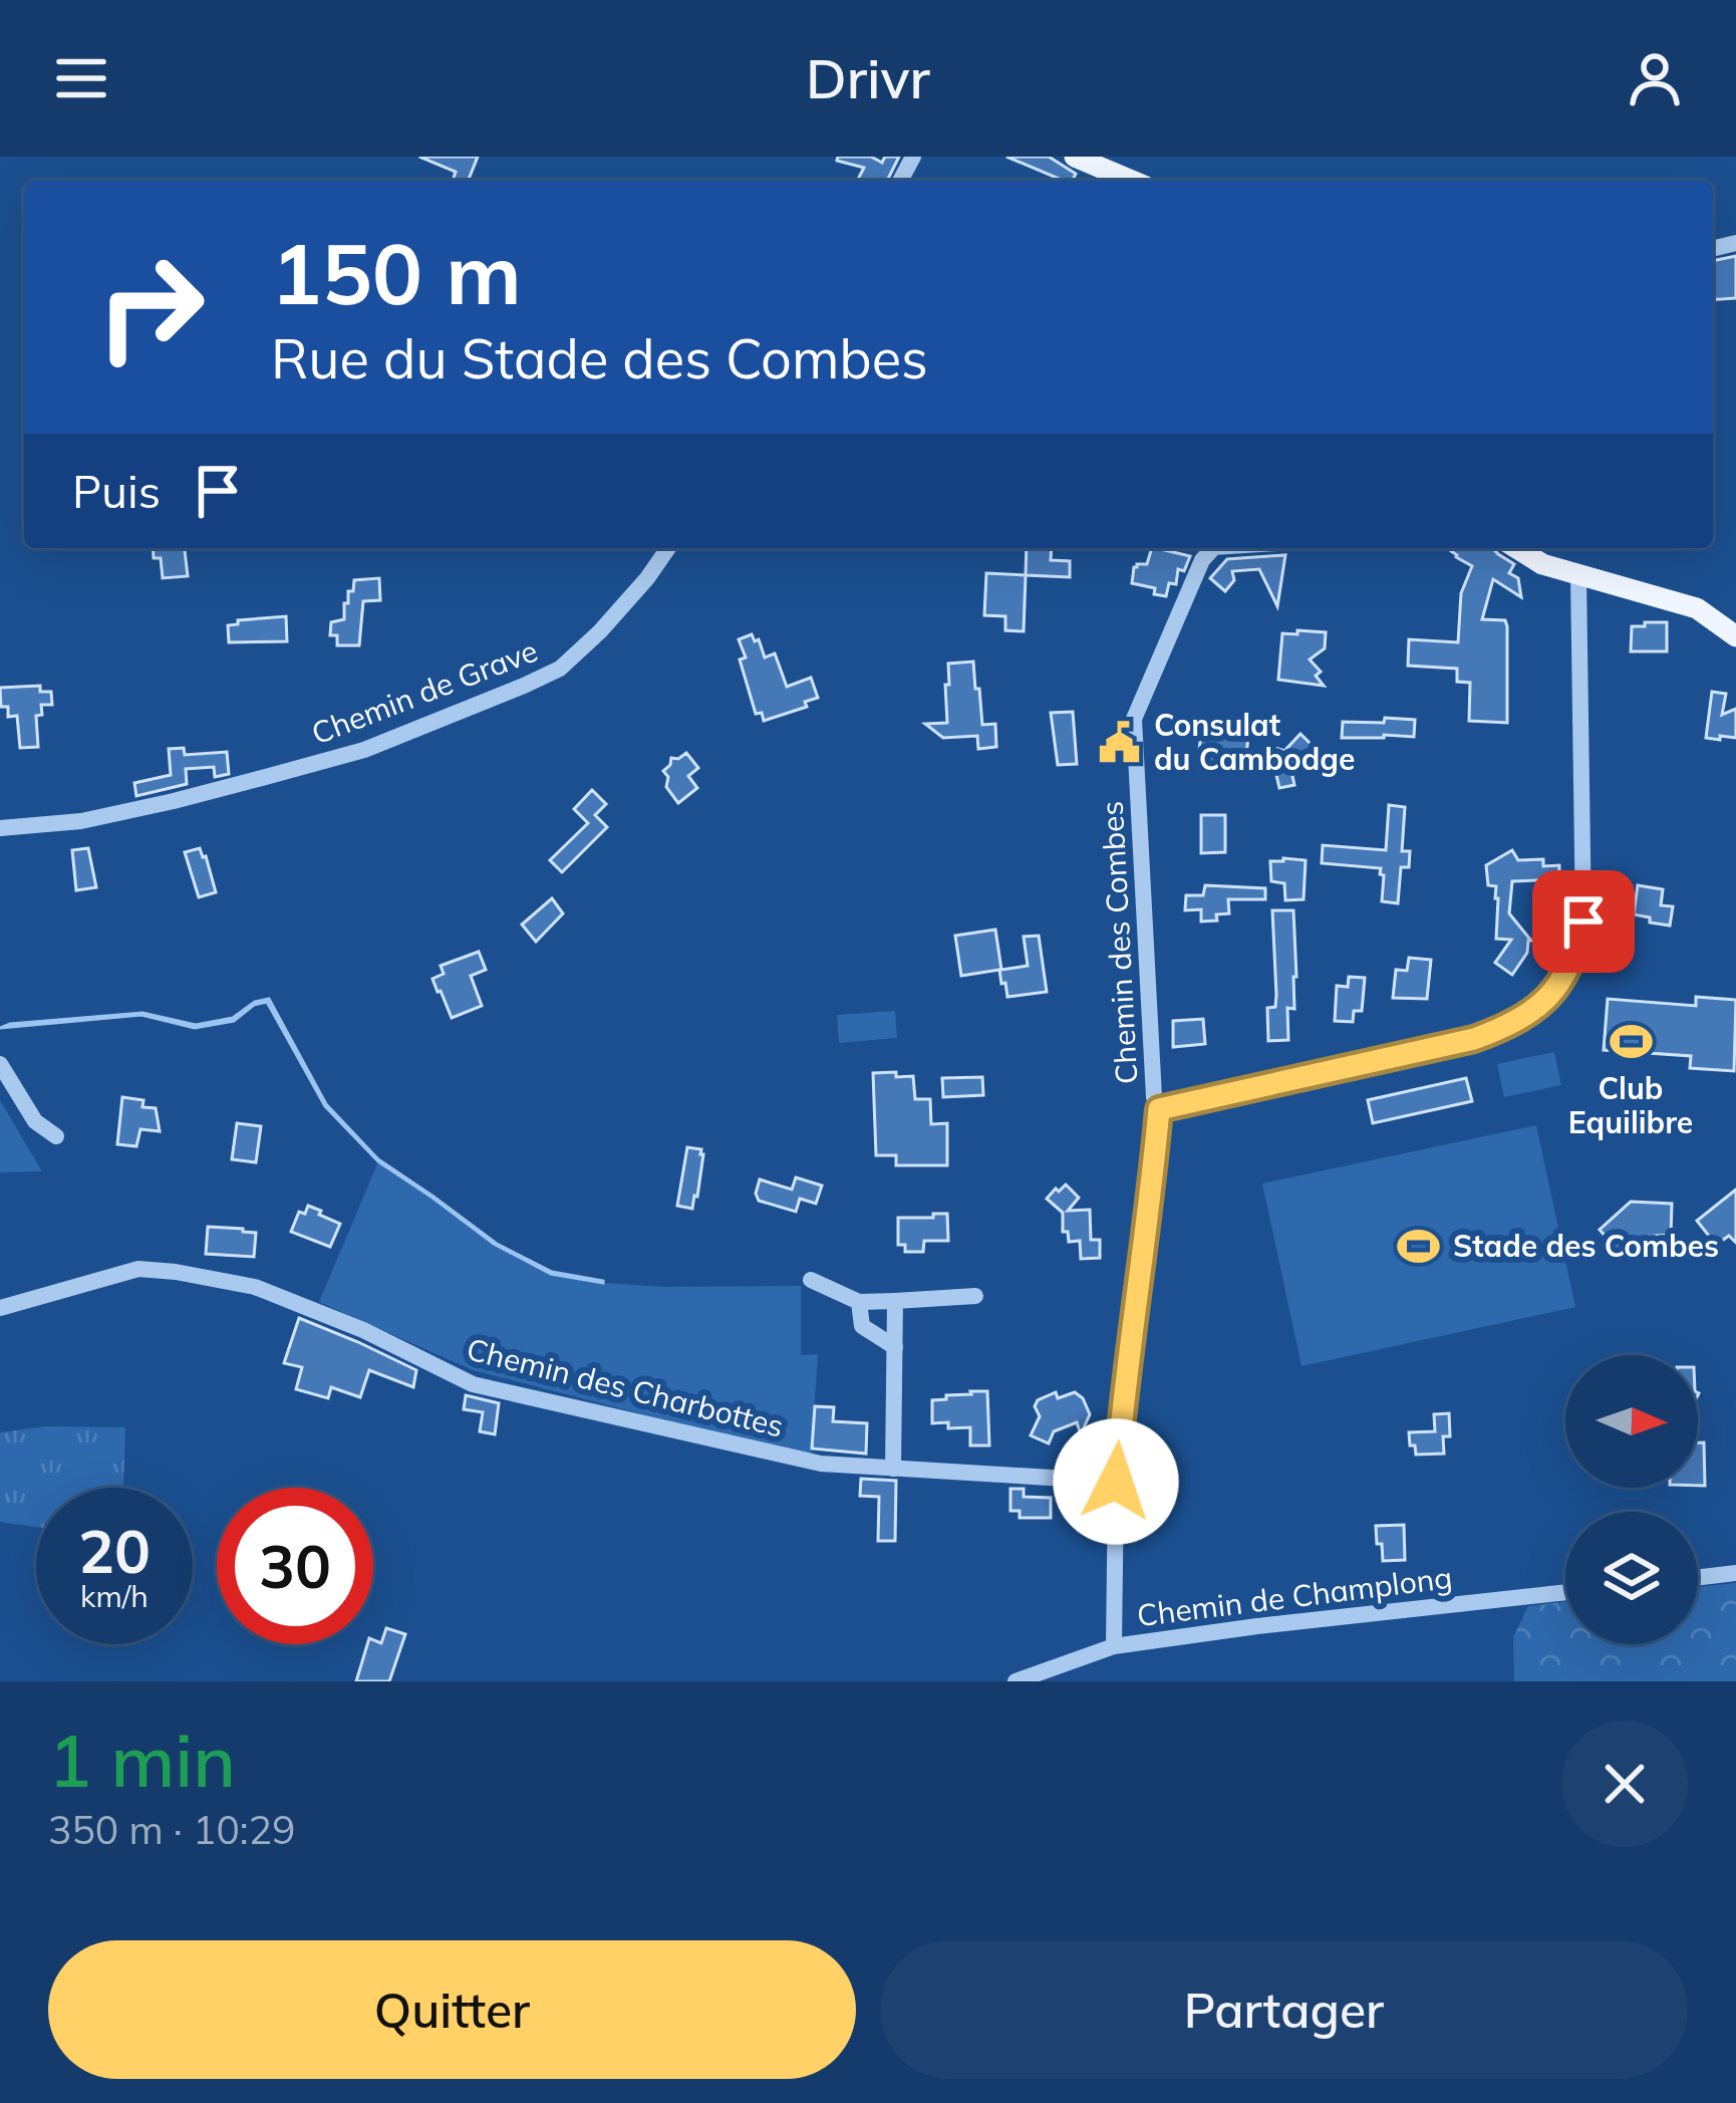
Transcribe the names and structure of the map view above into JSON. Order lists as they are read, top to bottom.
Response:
{
  "streets": {
    "street": [
      "Chemin de Grave",
      "Chemin des Combes",
      "Chemin des Charbottes",
      "Chemin de Champlong"
    ]
  },
  "crossings": [
    ["Chemin des Combes", "Chemin des Charbottes"],
    ["Chemin des Combes", "Chemin de Champlong"]
  ],
  "places": {
    "public building": ["Consulat du Cambodge"],
    "sports": ["Club Equilibre", "Stade des Combes"]
  },
  "north": "right",
  "page": {
    "header": "Drivr",
    "turn": ["150 m", "Rue du Stade des Combes"],
    "then": "Puis",
    "speed": "20 km/h",
    "limit": "30",
    "heading": ["1 min", "350 m · 10:29"],
    "buttons": ["Quitter", "Partager"]
  }
}
